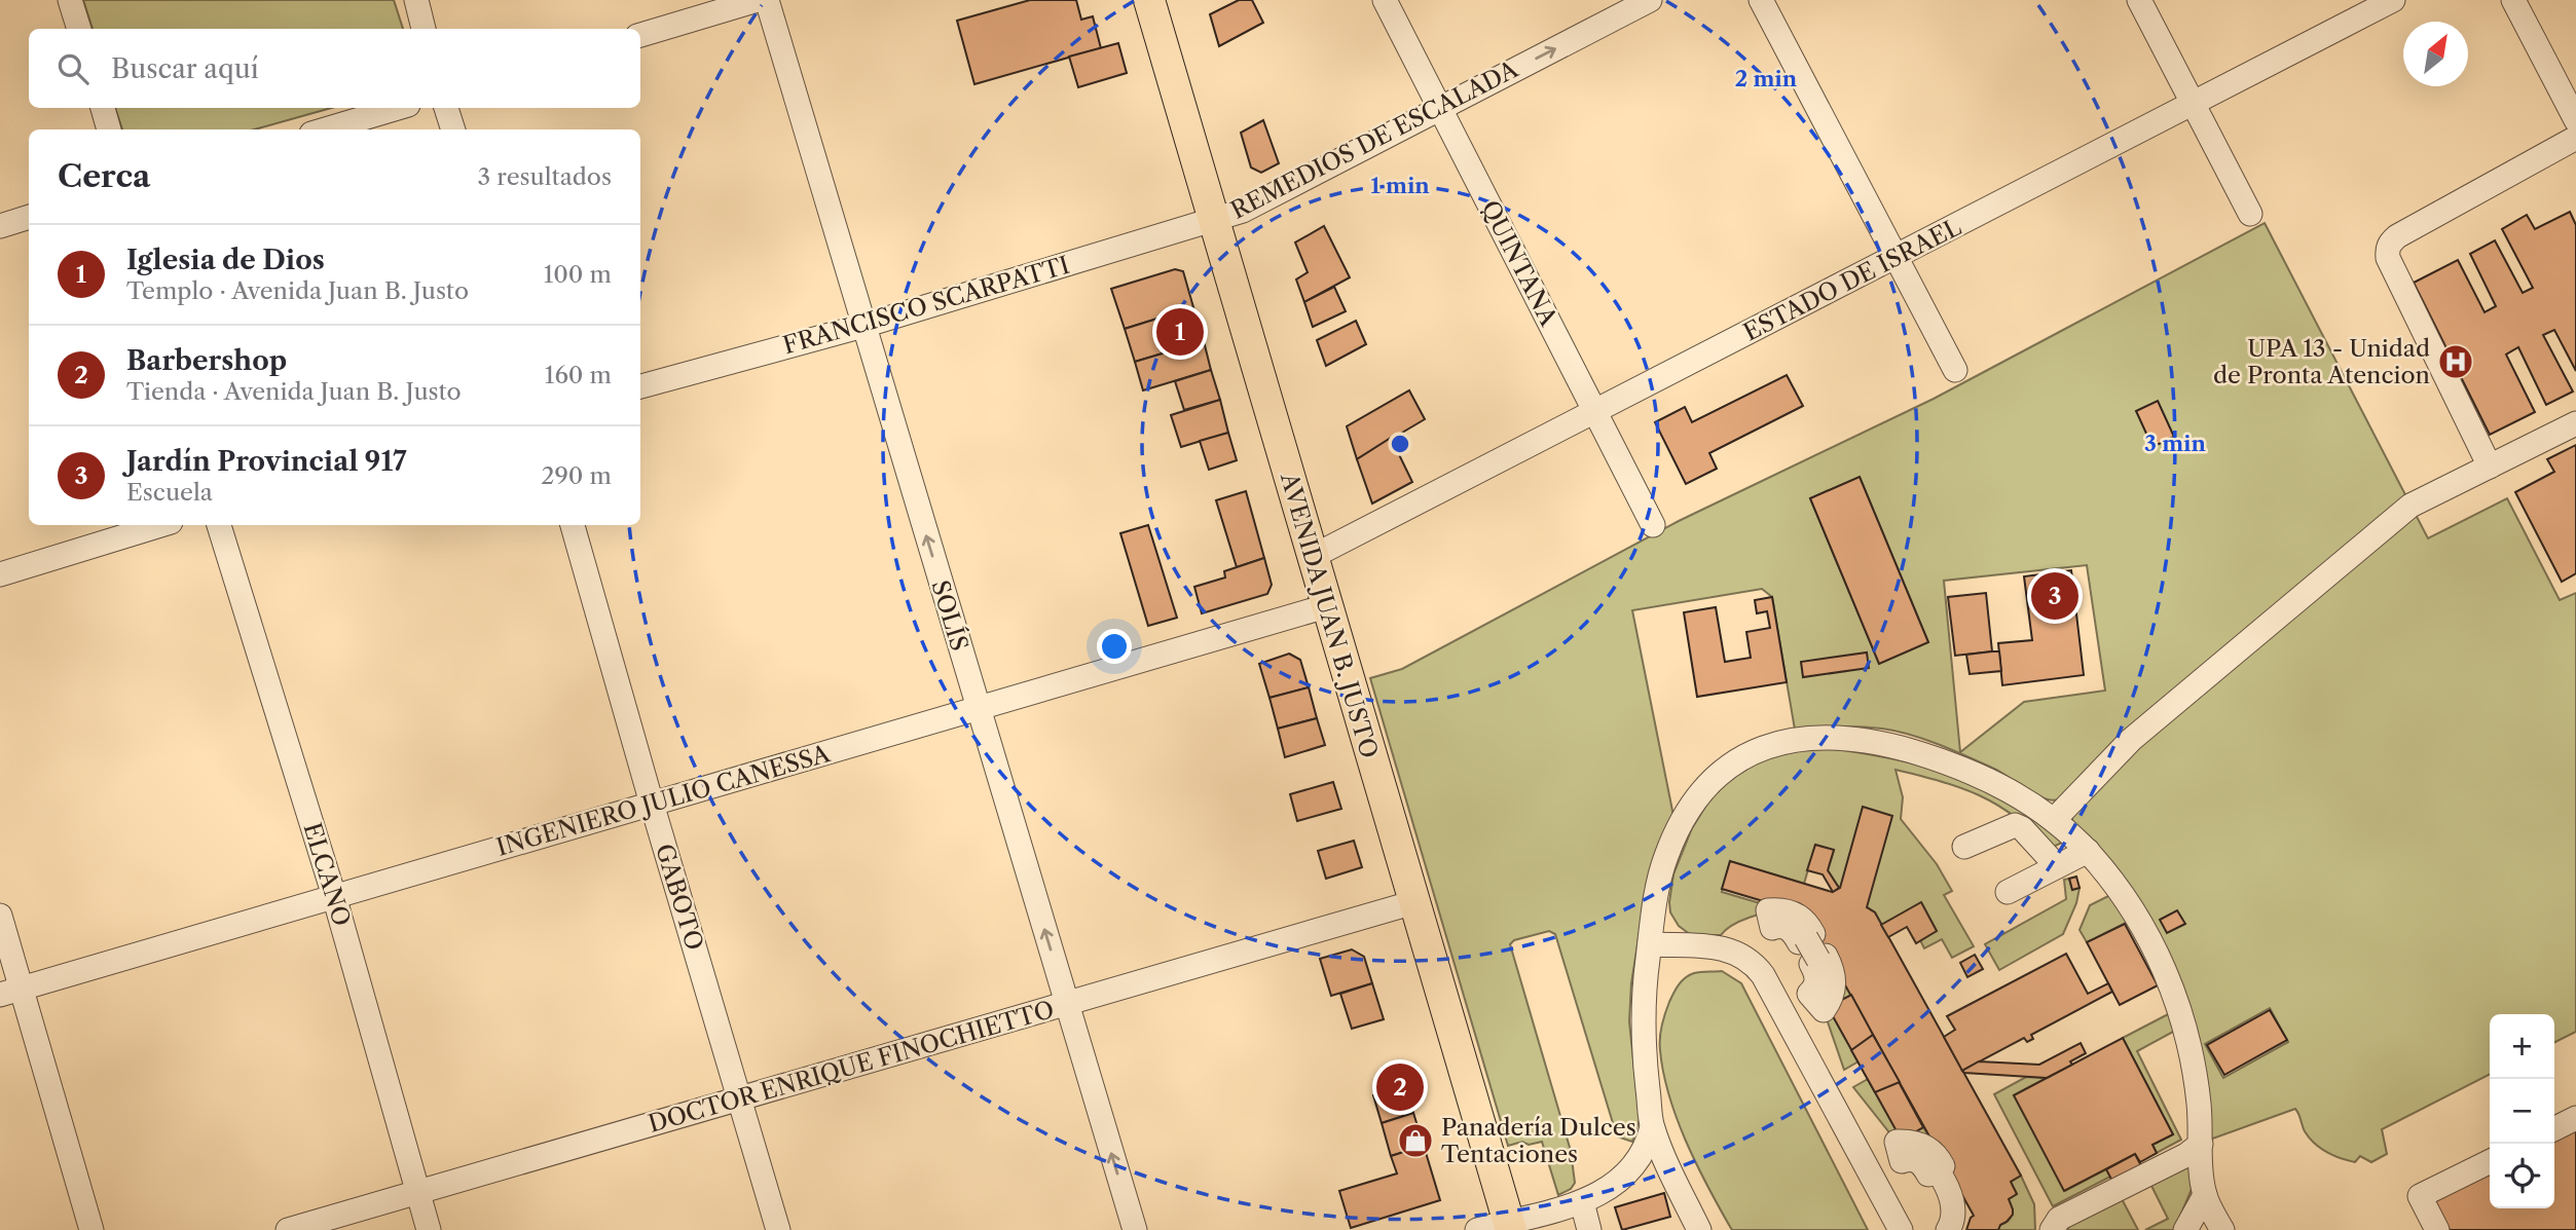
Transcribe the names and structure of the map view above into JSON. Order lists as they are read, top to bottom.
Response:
{
  "streets": {
    "main road": ["AVENIDA JUAN B. JUSTO"],
    "street": [
      "REMEDIOS DE ESCALADA",
      "QUINTANA",
      "ESTADO DE ISRAEL",
      "FRANCISCO SCARPATTI",
      "SOLÍS",
      "INGENIERO JULIO CANESSA",
      "ELCANO",
      "GABOTO",
      "DOCTOR ENRIQUE FINOCHIETTO"
    ]
  },
  "crossings": [
    ["REMEDIOS DE ESCALADA", "QUINTANA"],
    ["REMEDIOS DE ESCALADA", "FRANCISCO SCARPATTI"],
    ["REMEDIOS DE ESCALADA", "AVENIDA JUAN B. JUSTO"],
    ["QUINTANA", "ESTADO DE ISRAEL"],
    ["ESTADO DE ISRAEL", "AVENIDA JUAN B. JUSTO"],
    ["FRANCISCO SCARPATTI", "SOLÍS"],
    ["FRANCISCO SCARPATTI", "AVENIDA JUAN B. JUSTO"],
    ["SOLÍS", "INGENIERO JULIO CANESSA"],
    ["SOLÍS", "DOCTOR ENRIQUE FINOCHIETTO"],
    ["AVENIDA JUAN B. JUSTO", "INGENIERO JULIO CANESSA"],
    ["AVENIDA JUAN B. JUSTO", "DOCTOR ENRIQUE FINOCHIETTO"],
    ["INGENIERO JULIO CANESSA", "ELCANO"],
    ["INGENIERO JULIO CANESSA", "GABOTO"],
    ["ELCANO", "DOCTOR ENRIQUE FINOCHIETTO"],
    ["GABOTO", "DOCTOR ENRIQUE FINOCHIETTO"]
  ],
  "one_way": ["REMEDIOS DE ESCALADA", "SOLÍS"],
  "places": {
    "hospital": ["UPA 13 - Unidad de Pronta Atencion"],
    "shop": ["Panadería Dulces Tentaciones"]
  },
  "north": "top right",
  "page": {
    "search": "Buscar aquí",
    "heading": ["Cerca", "3 resultados"],
    "list": [
      {
        "mark": "1",
        "name": "Iglesia de Dios",
        "note": "Templo · Avenida Juan B. Justo",
        "value": "100 m"
      },
      {
        "mark": "2",
        "name": "Barbershop",
        "note": "Tienda · Avenida Juan B. Justo",
        "value": "160 m"
      },
      {
        "mark": "3",
        "name": "Jardín Provincial 917",
        "note": "Escuela",
        "value": "290 m"
      }
    ],
    "pins": ["1", "3", "2"],
    "map_buttons": ["+", "−"]
  },
  "rings": ["2 min", "1 min", "3 min"]
}
